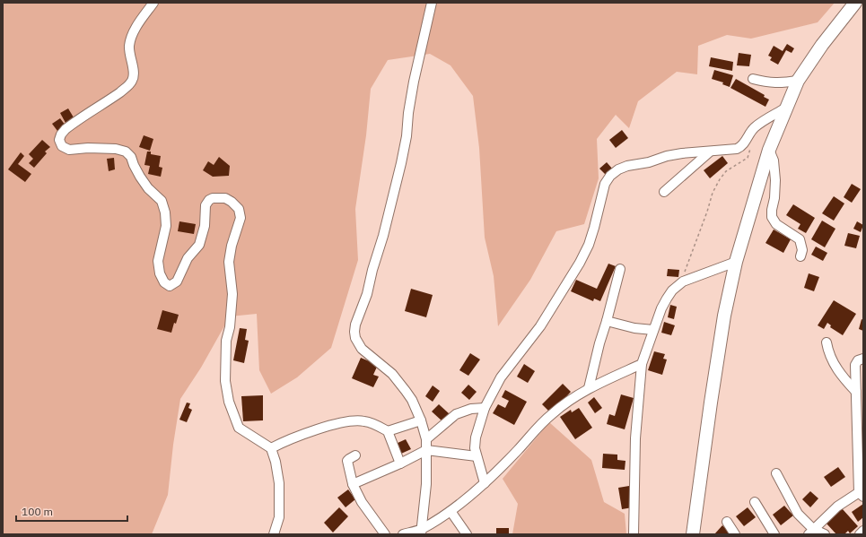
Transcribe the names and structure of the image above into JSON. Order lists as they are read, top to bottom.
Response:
{
  "scale_bar": "100 m"
}
